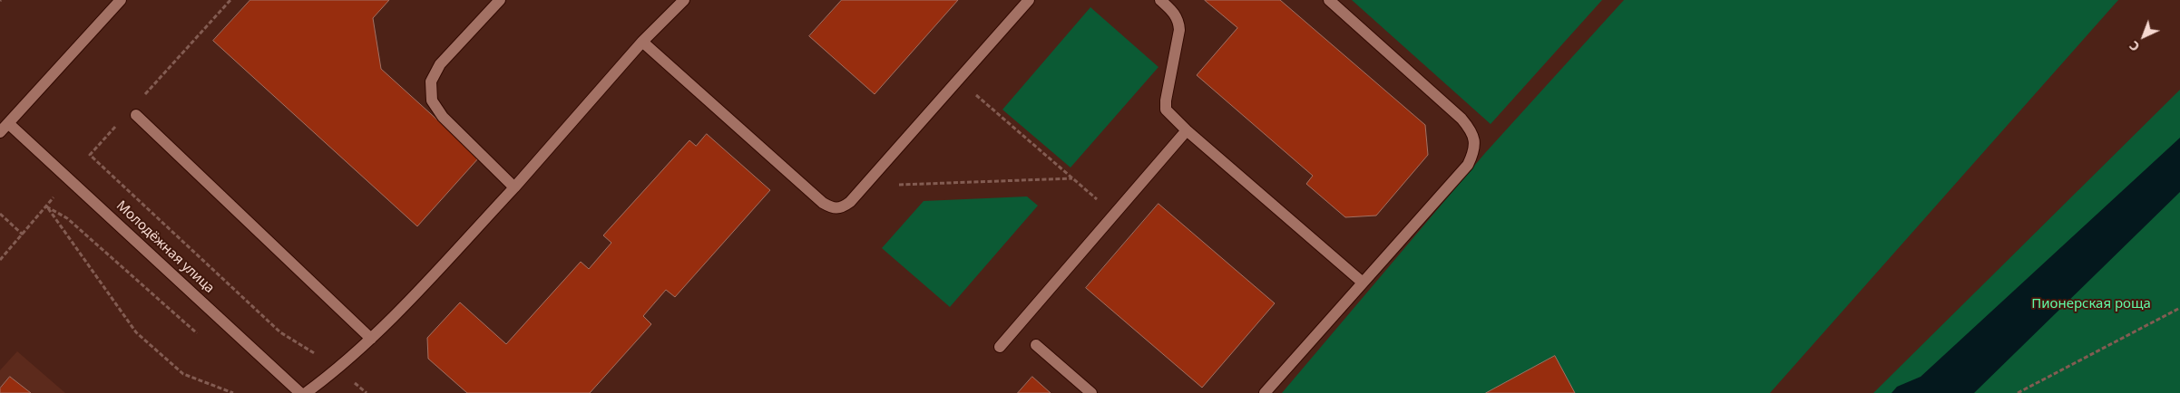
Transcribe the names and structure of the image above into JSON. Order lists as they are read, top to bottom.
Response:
{
  "streets": {
    "street": ["Молодёжная улица"]
  },
  "parks": ["Пионерская роща"],
  "north": "bottom left"
}
